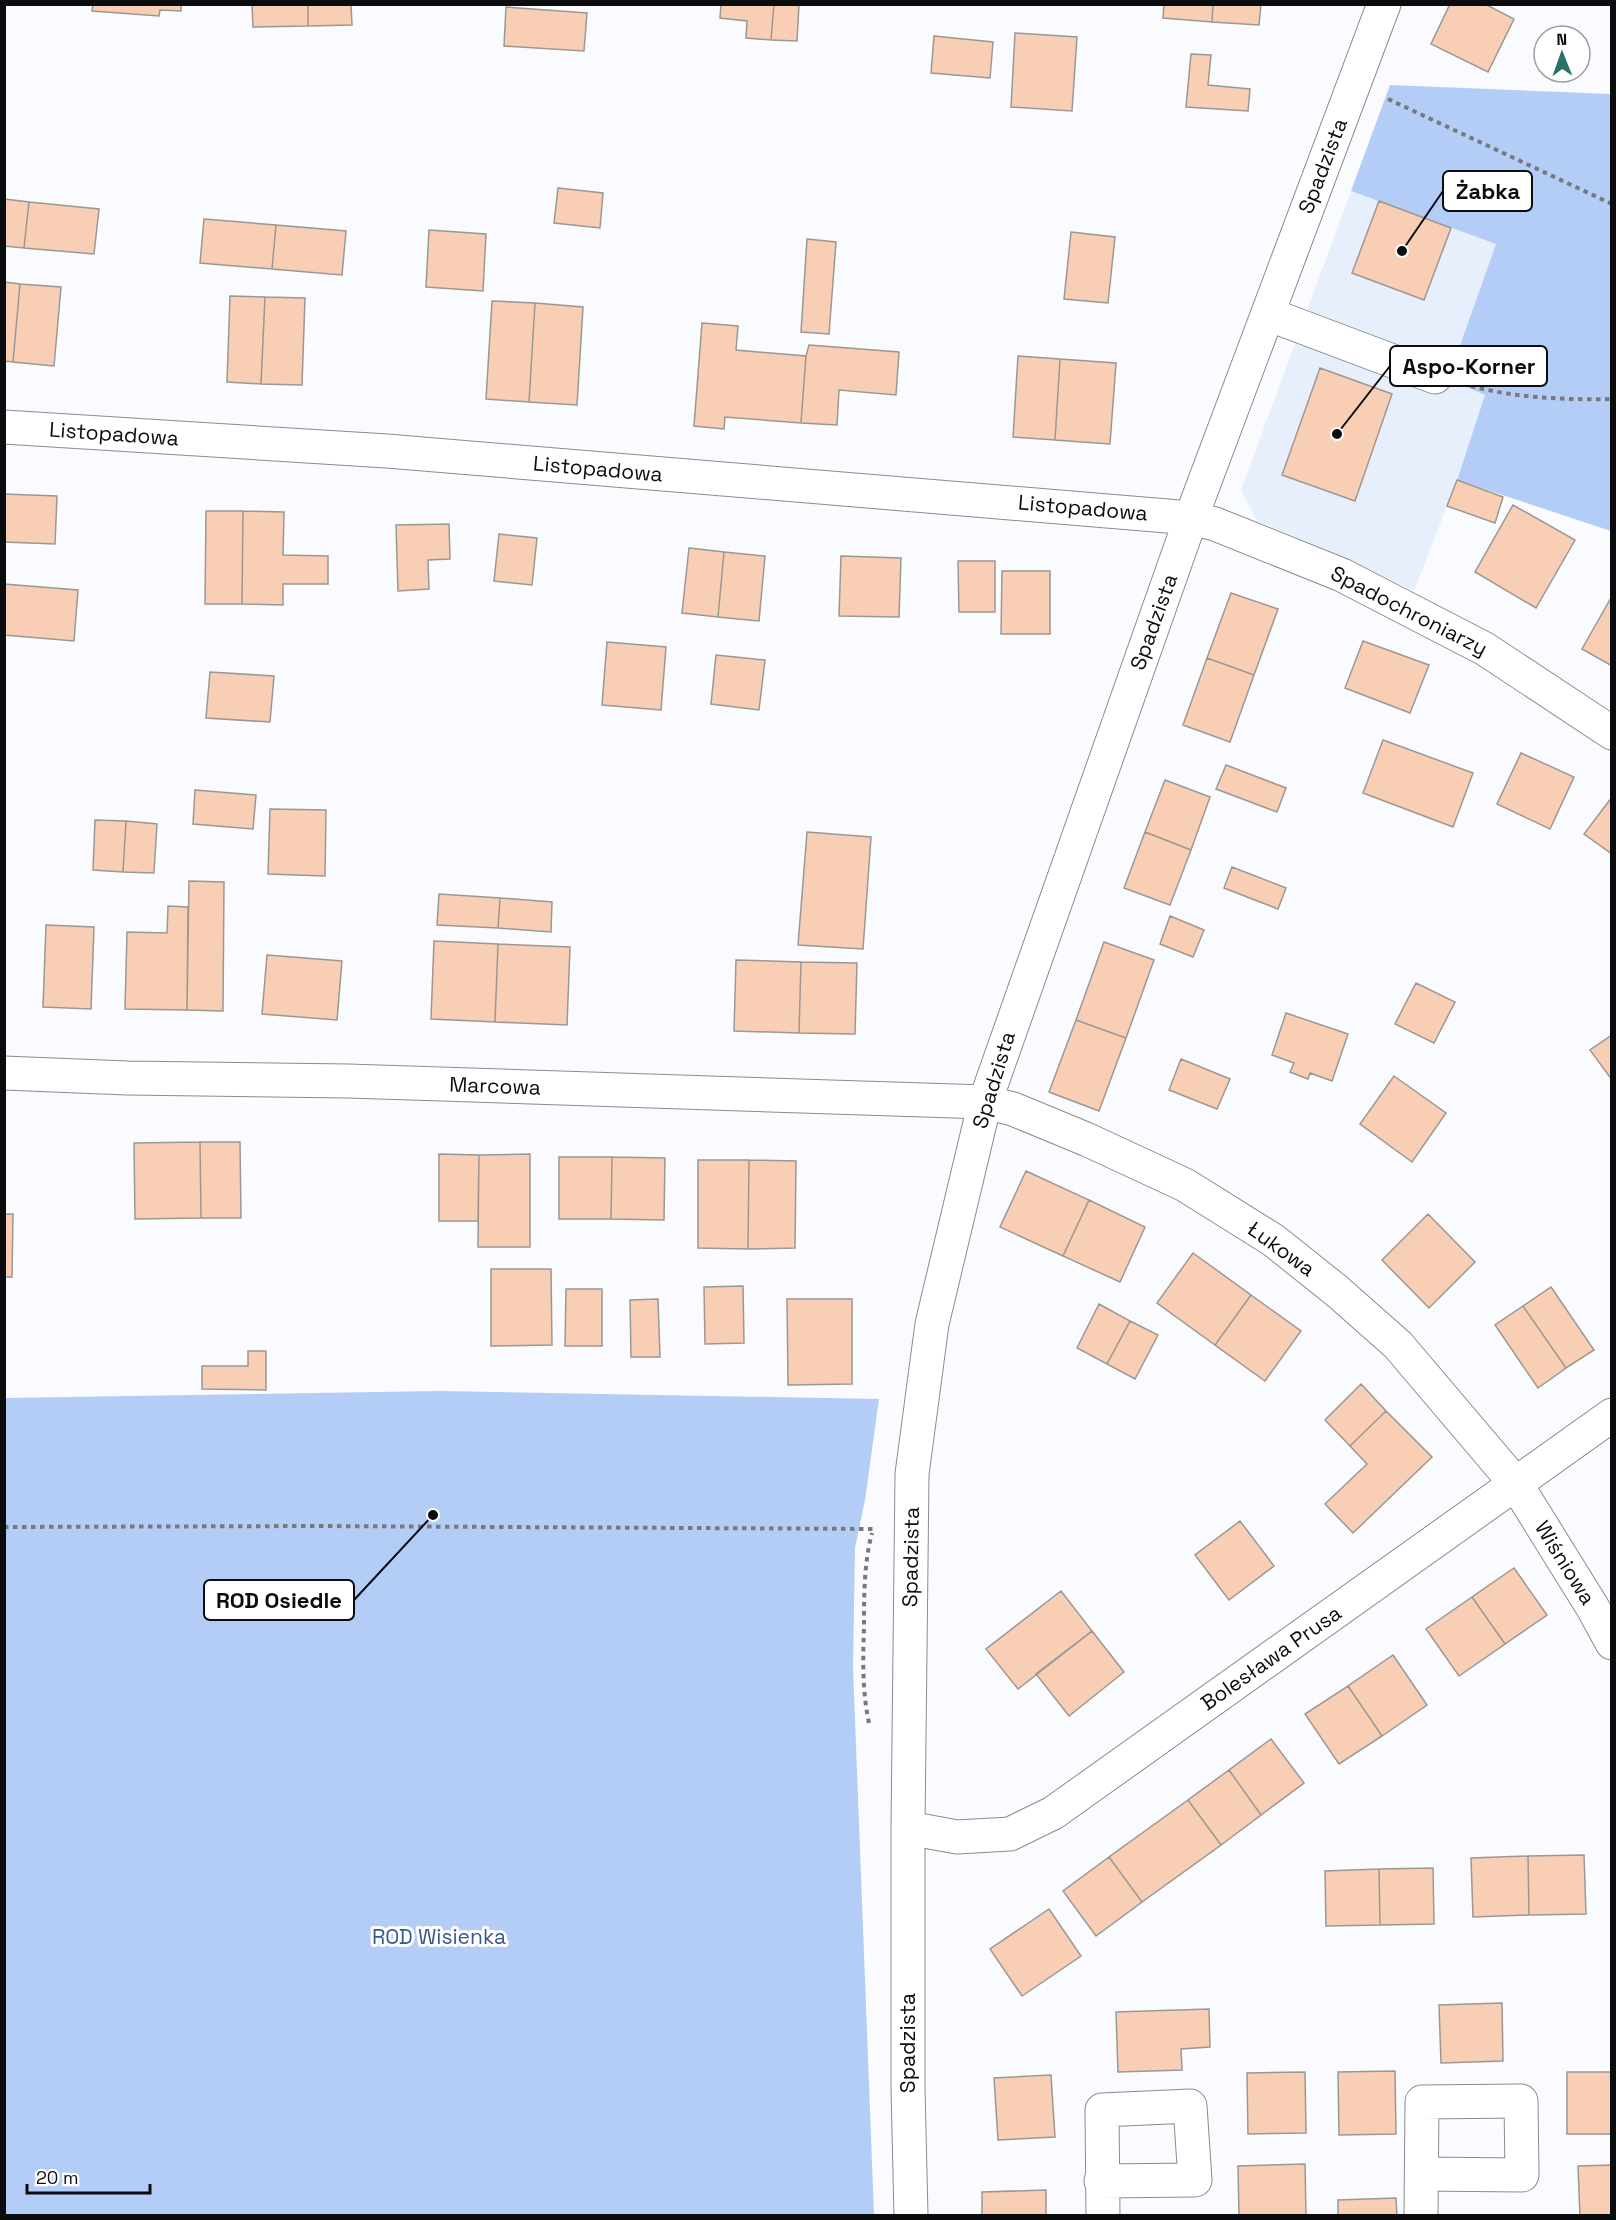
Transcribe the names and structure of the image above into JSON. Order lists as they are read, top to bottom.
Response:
{
  "streets": {
    "street": [
      "Spadzista",
      "Listopadowa",
      "Spadochroniarzy",
      "Marcowa",
      "Łukowa",
      "Wiśniowa",
      "Bolesława Prusa"
    ]
  },
  "crossings": [
    ["Spadzista", "Listopadowa"],
    ["Spadzista", "Spadochroniarzy"],
    ["Spadzista", "Marcowa"],
    ["Spadzista", "Łukowa"],
    ["Spadzista", "Bolesława Prusa"],
    ["Listopadowa", "Spadochroniarzy"],
    ["Marcowa", "Łukowa"],
    ["Łukowa", "Wiśniowa"],
    ["Łukowa", "Bolesława Prusa"],
    ["Wiśniowa", "Bolesława Prusa"]
  ],
  "parks": ["ROD Wisienka"],
  "places": ["Żabka", "Aspo-Korner", "ROD Osiedle"],
  "scale_bar": "20 m",
  "north": "top"
}
